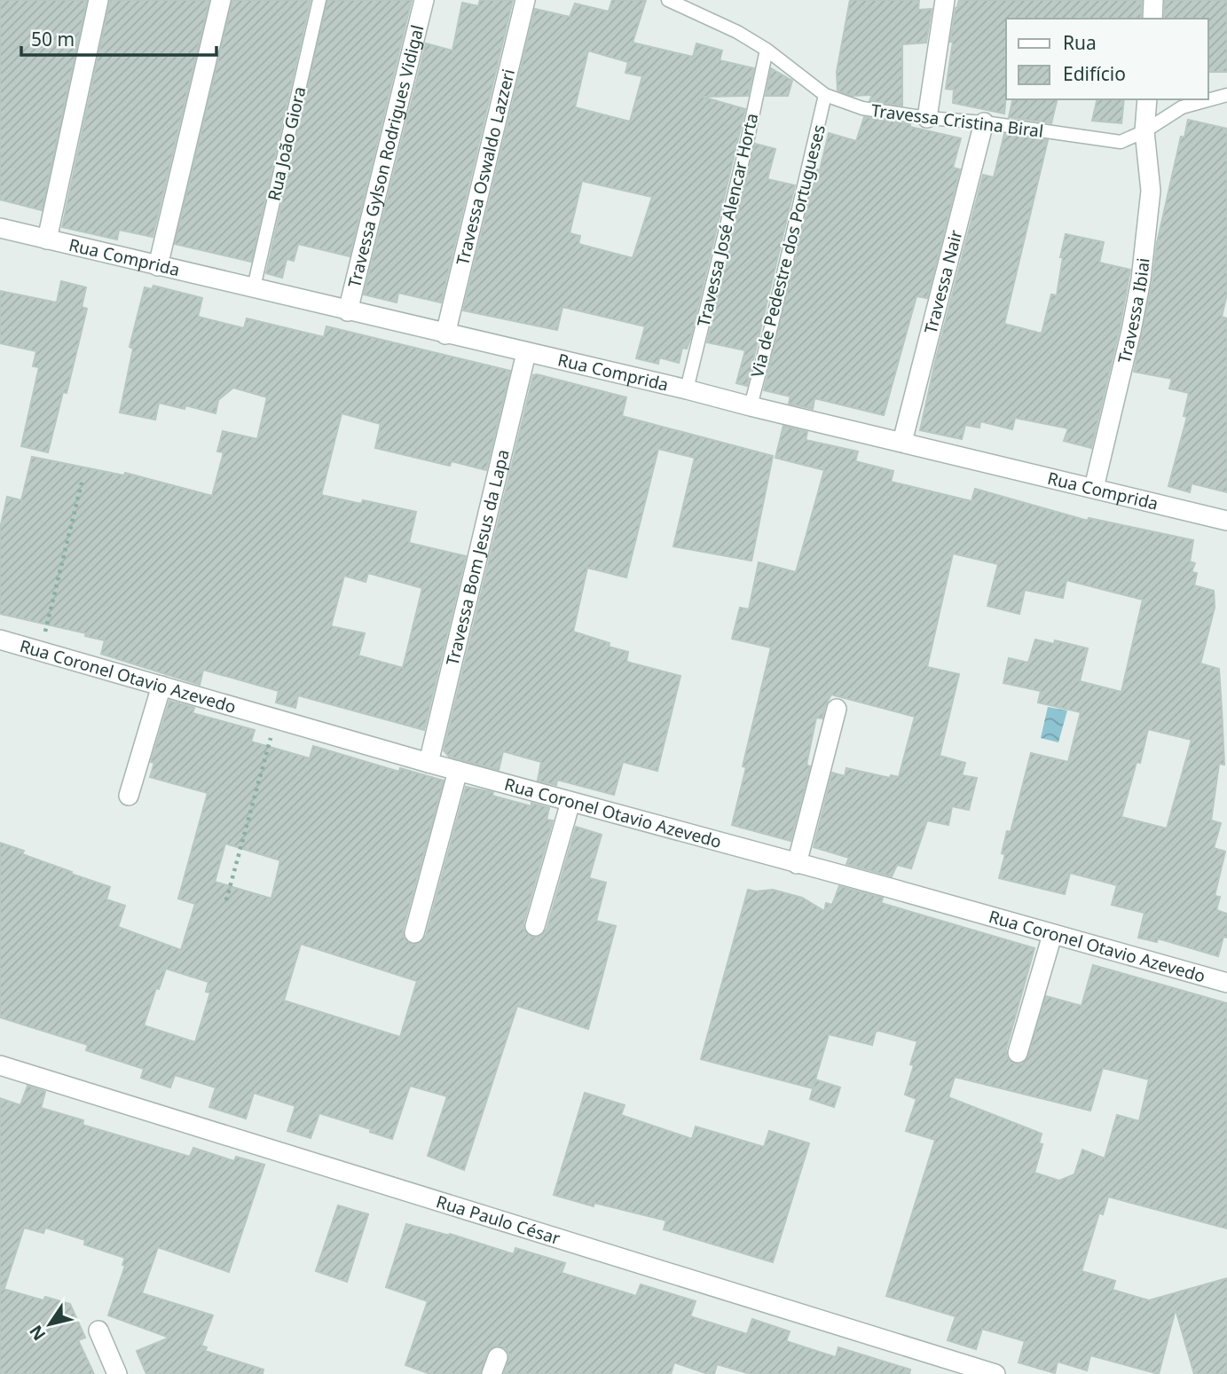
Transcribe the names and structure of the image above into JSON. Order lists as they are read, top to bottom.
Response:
{
  "streets": {
    "street": [
      "Travessa Gylson Rodrigues Vidigal",
      "Travessa Oswaldo Lazzeri",
      "Rua Comprida",
      "Travessa Nair",
      "Travessa Ibiai",
      "Travessa Bom Jesus da Lapa",
      "Rua Coronel Otavio Azevedo",
      "Rua Paulo César"
    ],
    "lane": [
      "Travessa Cristina Biral",
      "Rua João Giora",
      "Travessa José Alencar Horta",
      "Via de Pedestre dos Portugueses"
    ]
  },
  "crossings": [
    ["Travessa Cristina Biral", "Travessa José Alencar Horta"],
    ["Travessa Cristina Biral", "Via de Pedestre dos Portugueses"],
    ["Travessa Cristina Biral", "Travessa Nair"],
    ["Travessa Cristina Biral", "Travessa Ibiai"],
    ["Rua João Giora", "Rua Comprida"],
    ["Travessa Gylson Rodrigues Vidigal", "Rua Comprida"],
    ["Travessa Oswaldo Lazzeri", "Rua Comprida"],
    ["Travessa José Alencar Horta", "Rua Comprida"],
    ["Via de Pedestre dos Portugueses", "Rua Comprida"],
    ["Rua Comprida", "Travessa Nair"],
    ["Rua Comprida", "Travessa Ibiai"],
    ["Rua Comprida", "Travessa Bom Jesus da Lapa"],
    ["Travessa Bom Jesus da Lapa", "Rua Coronel Otavio Azevedo"]
  ],
  "legend": ["Rua", "Edifício"],
  "scale_bar": "50 m",
  "north": "bottom left"
}
